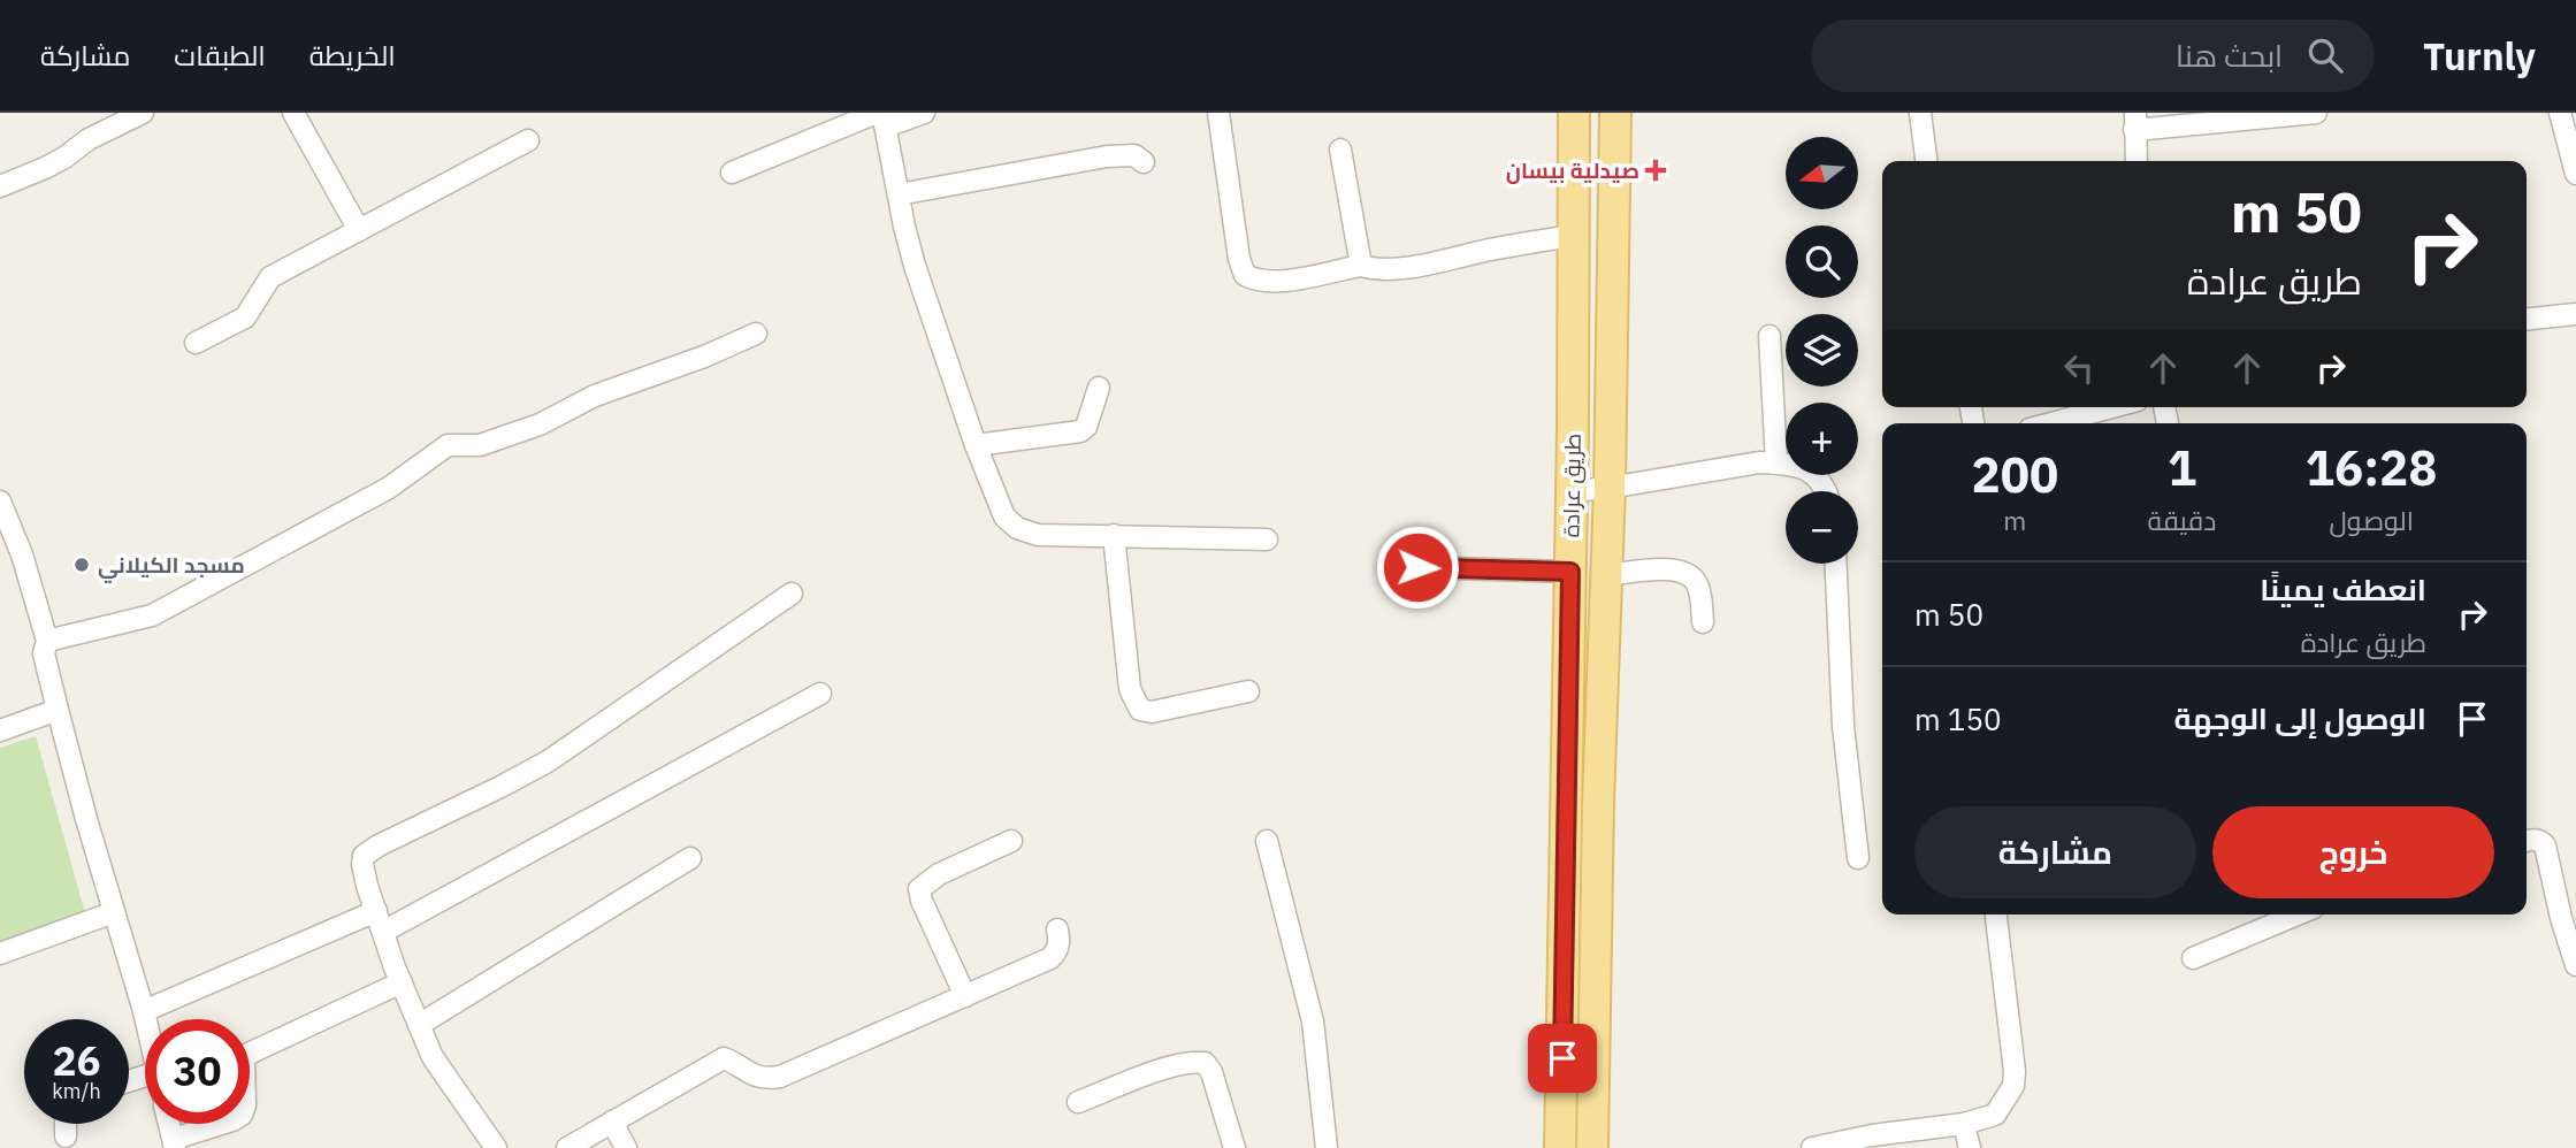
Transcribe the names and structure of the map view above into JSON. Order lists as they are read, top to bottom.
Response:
{
  "streets": {
    "main road": ["طريق عرادة"]
  },
  "places": {
    "health": ["صيدلية بيسان"],
    "other": ["مسجد الكيلاني"]
  },
  "north": "left",
  "page": {
    "header": "Turnly",
    "search": "ابحث هنا",
    "nav": ["الخريطة", "الطبقات", "مشاركة"],
    "map_buttons": ["+", "−"],
    "turn": ["50 m", "طريق عرادة"],
    "eta": [
      "16:28",
      "الوصول",
      "1",
      "دقيقة",
      "200",
      "m"
    ],
    "list": [
      {
        "name": "انعطف يمينًا",
        "note": "طريق عرادة",
        "value": "50 m"
      },
      {
        "name": "الوصول إلى الوجهة",
        "value": "150 m"
      }
    ],
    "buttons": ["خروج", "مشاركة"],
    "speed": "26 km/h",
    "limit": "30"
  }
}
